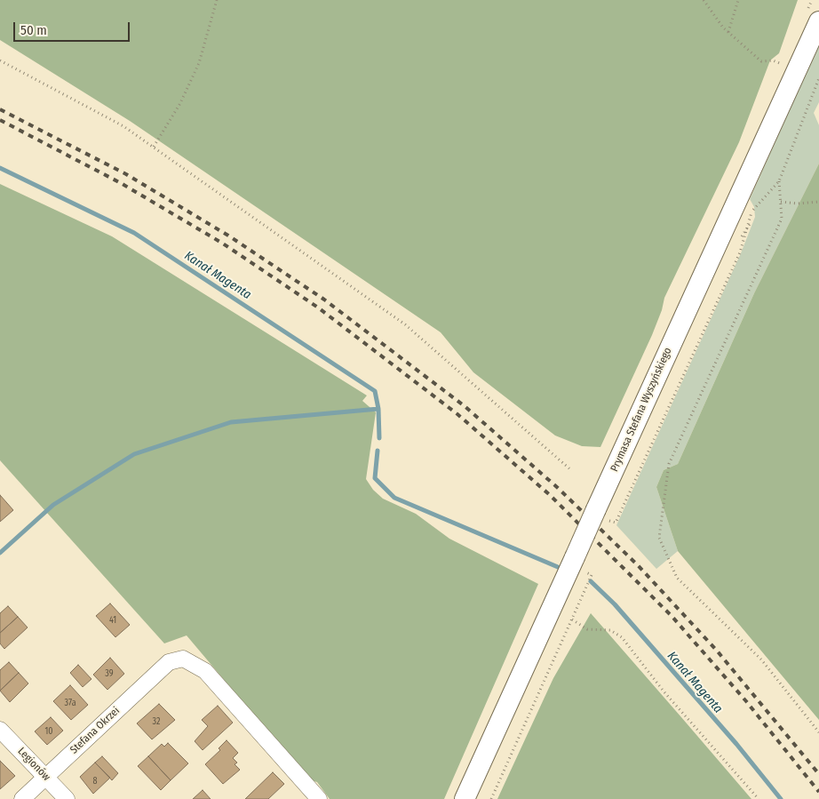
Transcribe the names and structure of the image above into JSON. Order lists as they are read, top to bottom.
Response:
{
  "streets": {
    "main road": ["Prymasa Stefana Wyszyńskiego"],
    "street": ["Stefana Okrzei", "Legionów"]
  },
  "crossings": [
    ["Stefana Okrzei", "Legionów"]
  ],
  "water": ["Kanał Magenta"],
  "house_numbers": [
    "41",
    "39",
    "37a",
    "32",
    "10",
    "8"
  ],
  "scale_bar": "50 m"
}
